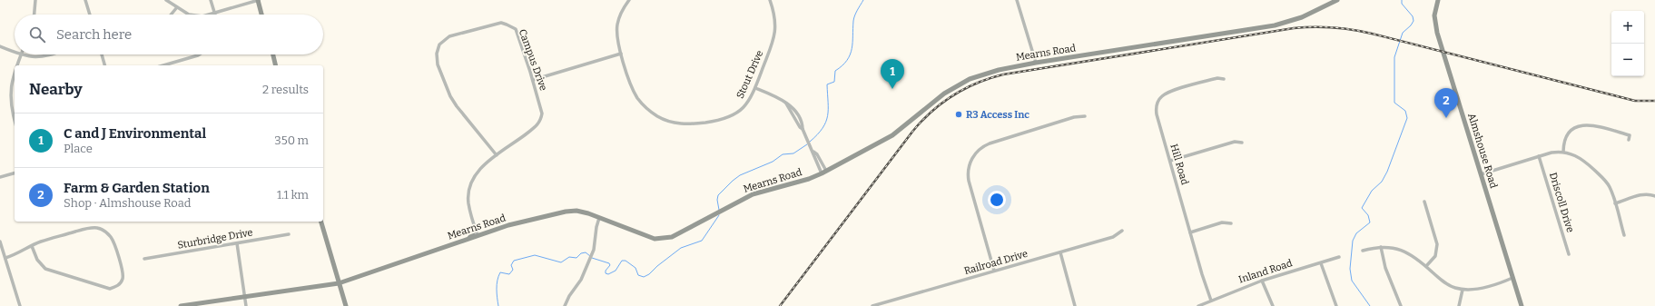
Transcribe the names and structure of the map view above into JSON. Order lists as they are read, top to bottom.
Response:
{
  "streets": {
    "street": [
      "Mearns Road",
      "Campus Drive",
      "Stout Drive",
      "Almshouse Road",
      "Hill Road",
      "Driscoll Drive",
      "Sturbridge Drive",
      "Railroad Drive",
      "Inland Road"
    ]
  },
  "crossings": [
    ["Mearns Road", "Campus Drive"],
    ["Hill Road", "Inland Road"]
  ],
  "places": ["R3 Access Inc"],
  "page": {
    "map_buttons": ["+", "−"],
    "search": "Search here",
    "pins": ["1", "2"],
    "heading": ["Nearby", "2 results"],
    "list": [
      {
        "mark": "1",
        "name": "C and J Environmental",
        "note": "Place",
        "value": "350 m"
      },
      {
        "mark": "2",
        "name": "Farm & Garden Station",
        "note": "Shop · Almshouse Road",
        "value": "1.1 km"
      }
    ]
  }
}
